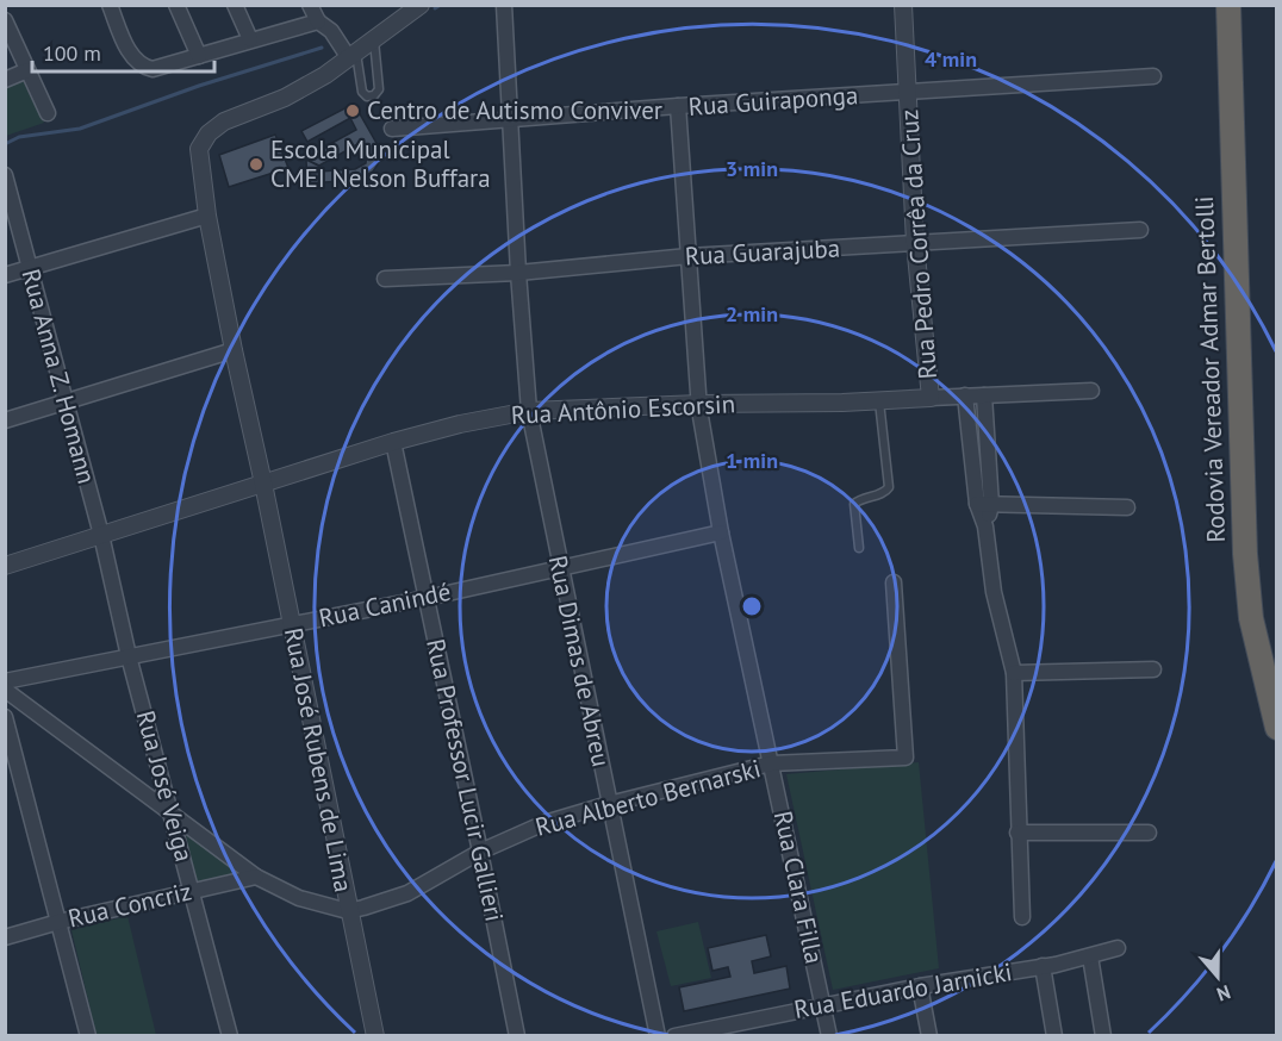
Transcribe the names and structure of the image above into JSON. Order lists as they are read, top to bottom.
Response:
{
  "streets": {
    "highway": ["Rodovia Vereador Admar Bertolli"],
    "street": [
      "Rua Guiraponga",
      "Rua Pedro Corrêa da Cruz",
      "Rua Guarajuba",
      "Rua Anna Z. Homann",
      "Rua Antônio Escorsin",
      "Rua Canindé",
      "Rua Dimas de Abreu",
      "Rua José Rubens de Lima",
      "Rua Professor Lucir Gallieri",
      "Rua José Veiga",
      "Rua Alberto Bernarski",
      "Rua Clara Filla",
      "Rua Concriz",
      "Rua Eduardo Jarnicki"
    ]
  },
  "crossings": [
    ["Rua Guiraponga", "Rua Pedro Corrêa da Cruz"],
    ["Rua Guiraponga", "Rua Dimas de Abreu"],
    ["Rua Guiraponga", "Rua Clara Filla"],
    ["Rua Pedro Corrêa da Cruz", "Rua Guarajuba"],
    ["Rua Pedro Corrêa da Cruz", "Rua Antônio Escorsin"],
    ["Rua Guarajuba", "Rua Dimas de Abreu"],
    ["Rua Guarajuba", "Rua Clara Filla"],
    ["Rua Anna Z. Homann", "Rua Antônio Escorsin"],
    ["Rua Anna Z. Homann", "Rua José Veiga"],
    ["Rua Antônio Escorsin", "Rua Dimas de Abreu"],
    ["Rua Antônio Escorsin", "Rua José Rubens de Lima"],
    ["Rua Antônio Escorsin", "Rua Professor Lucir Gallieri"],
    ["Rua Antônio Escorsin", "Rua José Veiga"],
    ["Rua Antônio Escorsin", "Rua Clara Filla"],
    ["Rua Canindé", "Rua Dimas de Abreu"],
    ["Rua Canindé", "Rua José Rubens de Lima"],
    ["Rua Canindé", "Rua Professor Lucir Gallieri"],
    ["Rua Canindé", "Rua José Veiga"],
    ["Rua Canindé", "Rua Clara Filla"],
    ["Rua Dimas de Abreu", "Rua Alberto Bernarski"],
    ["Rua José Rubens de Lima", "Rua Alberto Bernarski"],
    ["Rua Professor Lucir Gallieri", "Rua Alberto Bernarski"],
    ["Rua José Veiga", "Rua Concriz"],
    ["Rua Alberto Bernarski", "Rua Clara Filla"],
    ["Rua Clara Filla", "Rua Eduardo Jarnicki"]
  ],
  "places": ["Centro de Autismo Conviver", "Escola Municipal CMEI Nelson Buffara"],
  "scale_bar": "100 m",
  "north": "bottom",
  "rings": [
    "4 min",
    "3 min",
    "2 min",
    "1 min"
  ]
}
